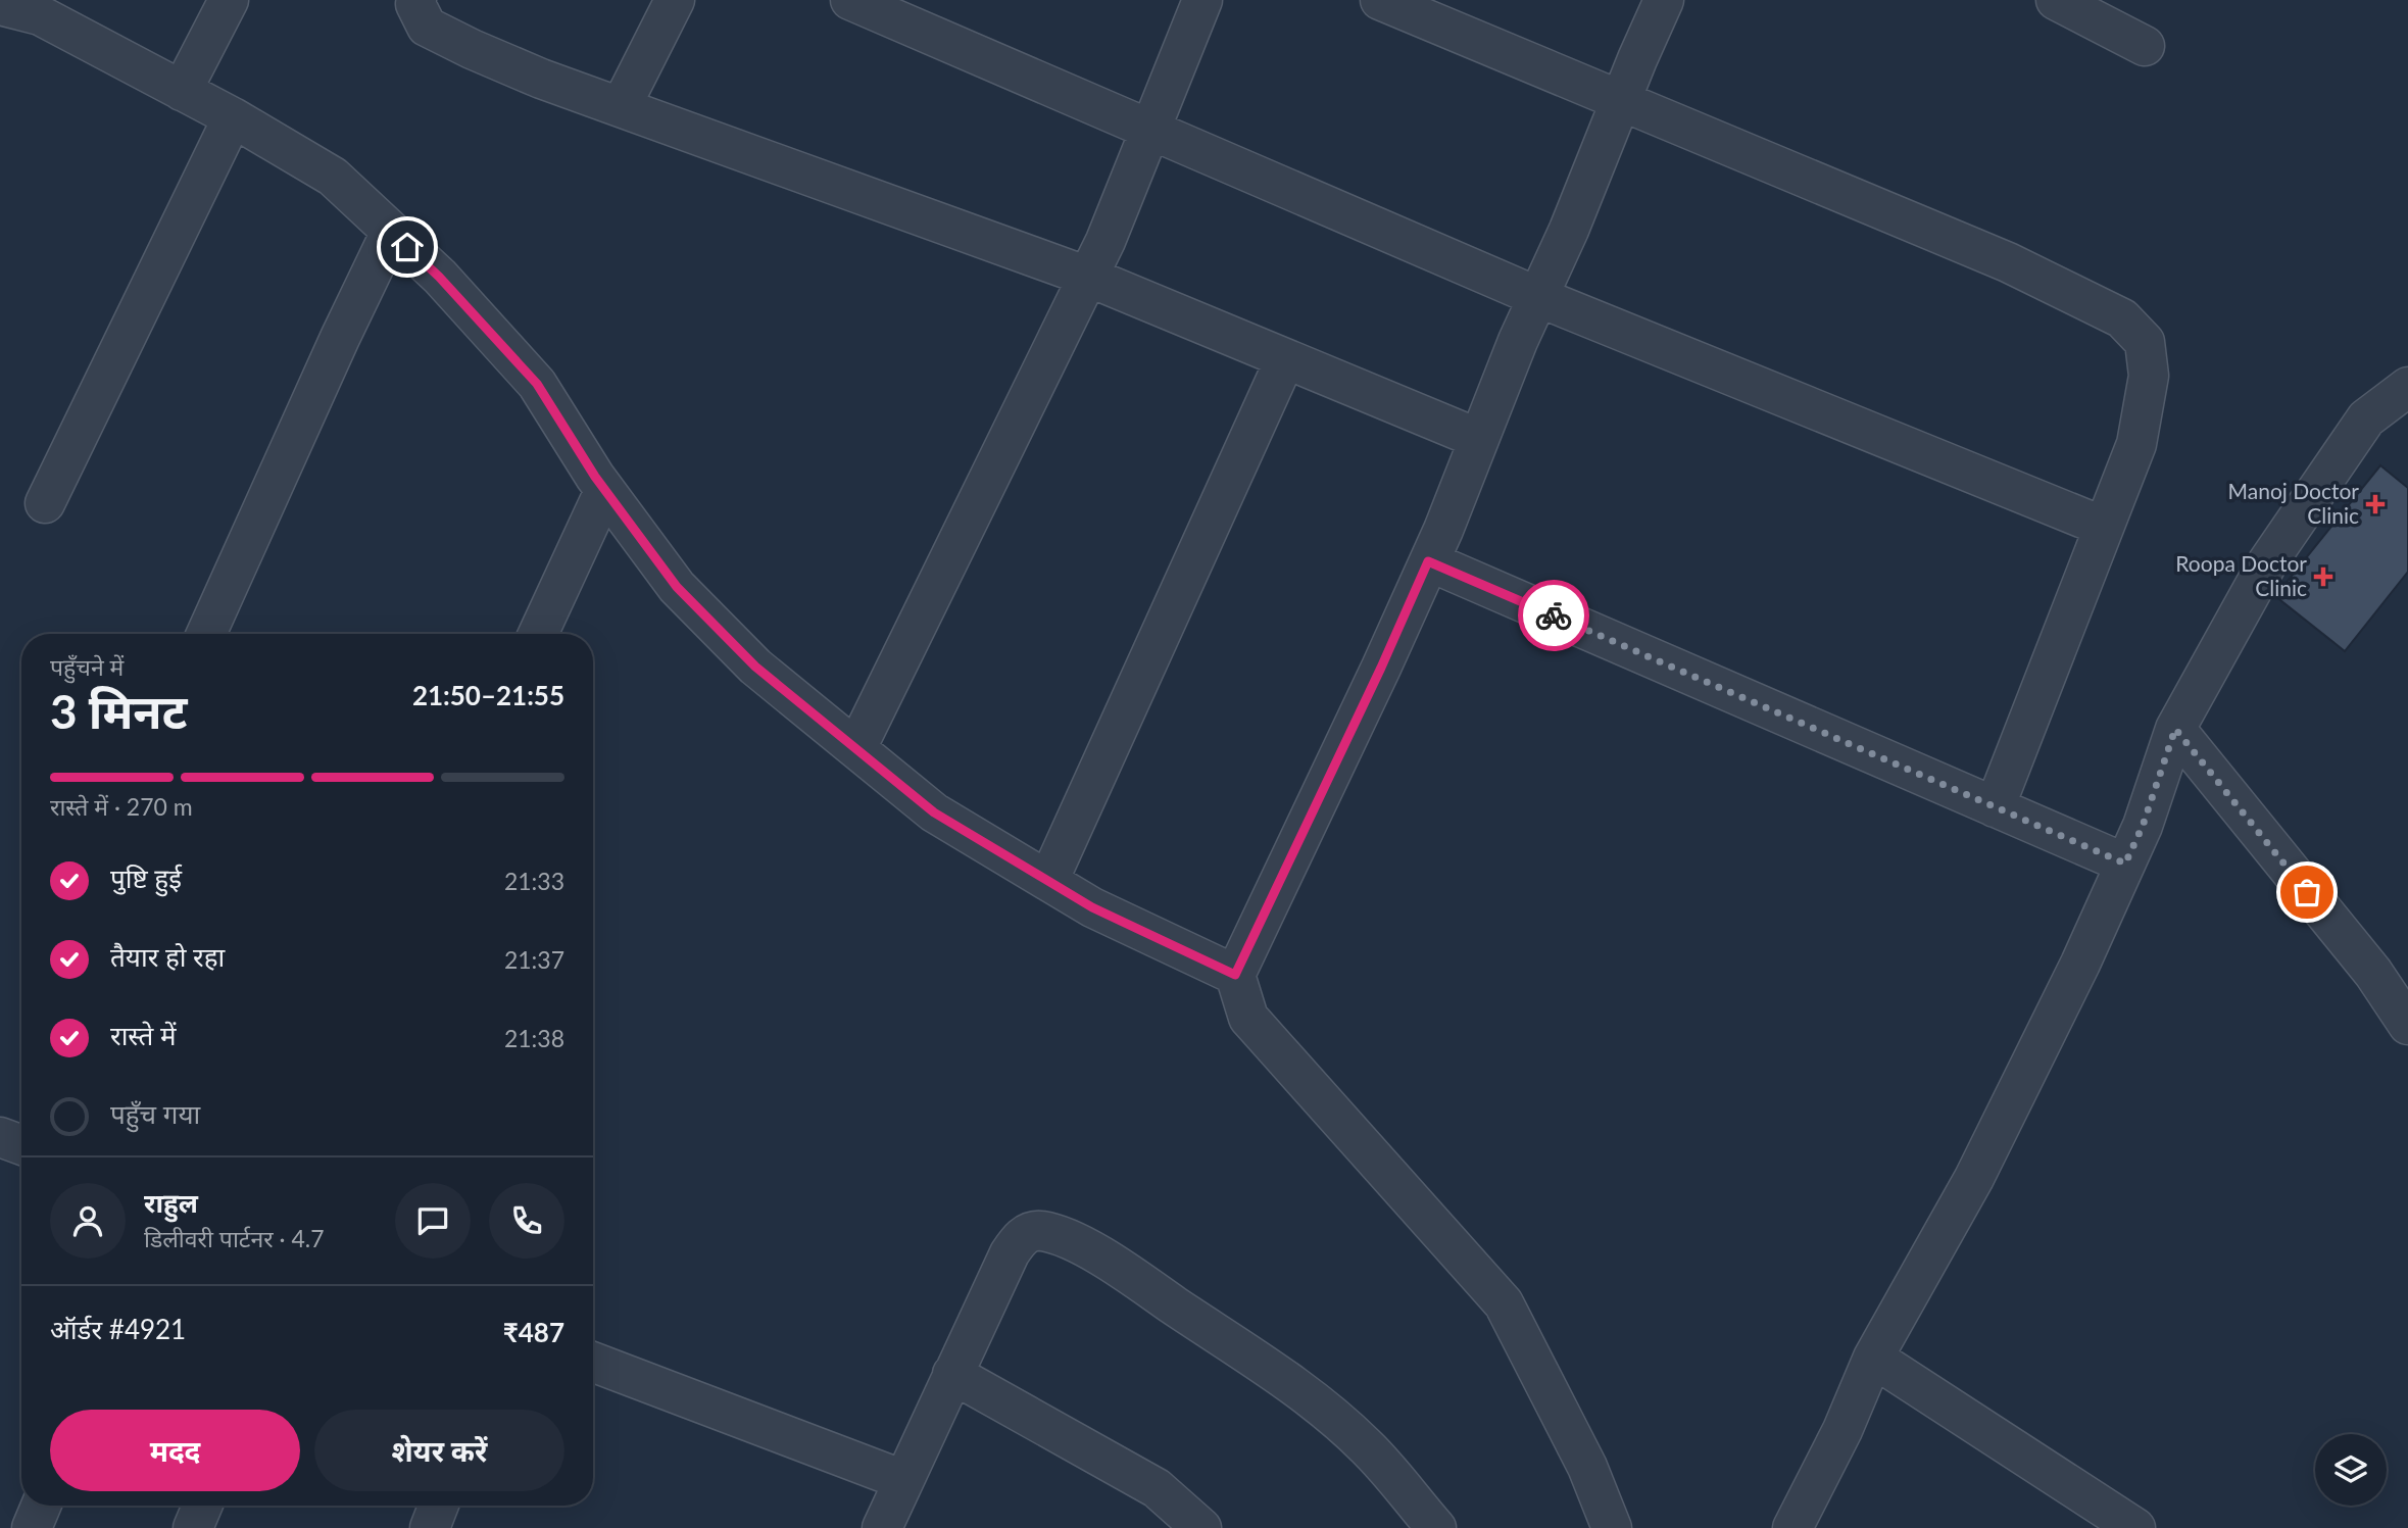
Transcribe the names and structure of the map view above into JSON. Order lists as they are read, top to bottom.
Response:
{
  "places": {
    "health": ["Manoj Doctor Clinic", "Roopa Doctor Clinic"]
  },
  "page": {
    "heading": ["3 मिनट", "पहुँचने में", "21:50–21:55"],
    "panel": [
      "राहुल",
      "डिलीवरी पार्टनर · 4.7",
      "ऑर्डर #4921",
      "₹487"
    ],
    "bar": "रास्ते में · 270 m",
    "list": [
      ["पुष्टि हुई", "21:33"],
      ["तैयार हो रहा", "21:37"],
      ["रास्ते में", "21:38"],
      "पहुँच गया"
    ],
    "buttons": ["मदद", "शेयर करें"]
  }
}
